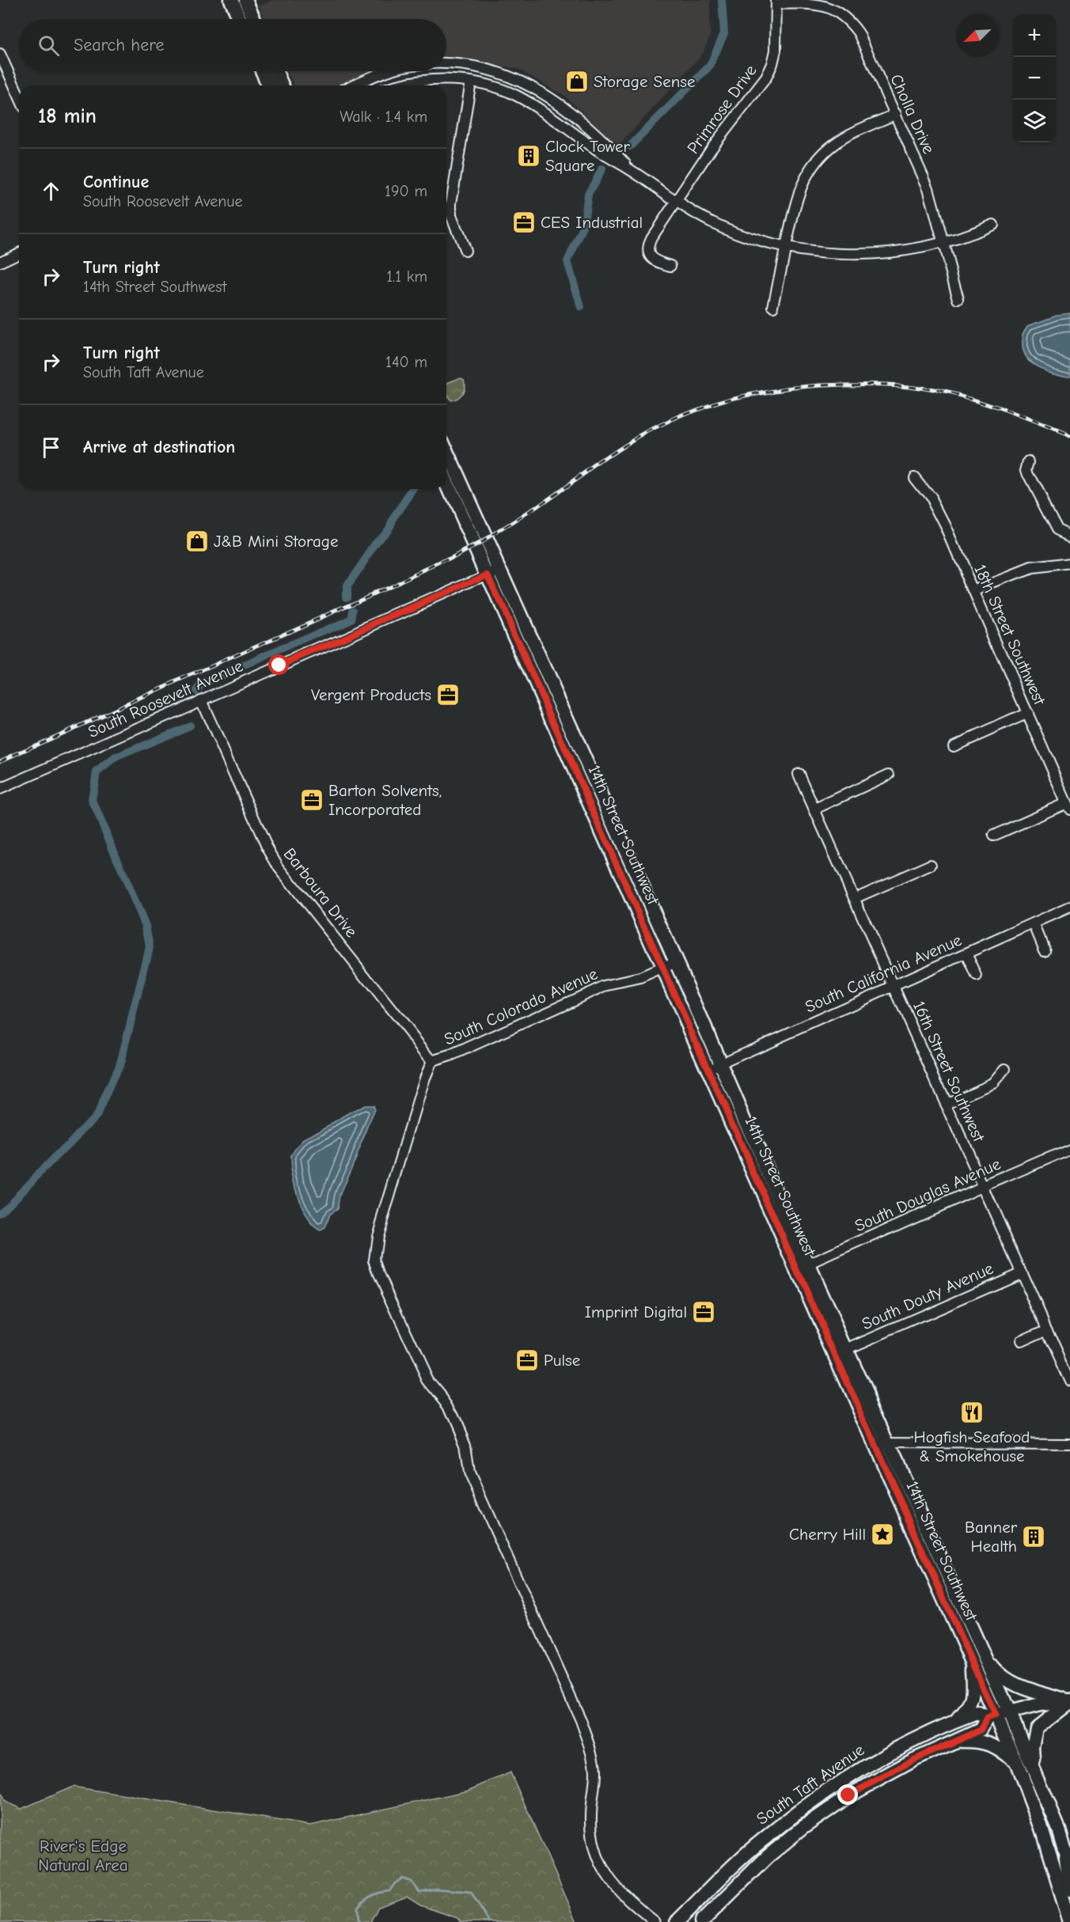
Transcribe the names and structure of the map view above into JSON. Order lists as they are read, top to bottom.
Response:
{
  "streets": {
    "main road": ["14th Street Southwest", "South Taft Avenue"],
    "street": [
      "Primrose Drive",
      "Cholla Drive",
      "18th Street Southwest",
      "South Roosevelt Avenue",
      "Barboura Drive",
      "South California Avenue",
      "South Colorado Avenue",
      "16th Street Southwest",
      "South Douglas Avenue",
      "South Douty Avenue"
    ]
  },
  "crossings": [
    ["Primrose Drive", "Cholla Drive"],
    ["South Roosevelt Avenue", "14th Street Southwest"],
    ["South Roosevelt Avenue", "Barboura Drive"],
    ["14th Street Southwest", "South California Avenue"],
    ["14th Street Southwest", "South Colorado Avenue"],
    ["14th Street Southwest", "South Douglas Avenue"],
    ["14th Street Southwest", "South Douty Avenue"],
    ["14th Street Southwest", "South Taft Avenue"],
    ["Barboura Drive", "South Colorado Avenue"],
    ["South California Avenue", "16th Street Southwest"],
    ["16th Street Southwest", "South Douglas Avenue"],
    ["16th Street Southwest", "South Douty Avenue"]
  ],
  "parks": ["River's Edge Natural Area"],
  "places": {
    "shop": ["Storage Sense", "J&B Mini Storage"],
    "building": ["Clock Tower Square", "Banner Health"],
    "office": [
      "CES Industrial",
      "Vergent Products",
      "Barton Solvents, Incorporated",
      "Imprint Digital",
      "Pulse"
    ],
    "restaurant": ["Hogfish Seafood & Smokehouse"],
    "place": ["Cherry Hill"]
  },
  "north": "bottom left",
  "page": {
    "map_buttons": ["+", "−"],
    "search": "Search here",
    "heading": ["18 min", "Walk · 1.4 km"],
    "list": [
      ["Continue", "South Roosevelt Avenue", "190 m"],
      ["Turn right", "14th Street Southwest", "1.1 km"],
      ["Turn right", "South Taft Avenue", "140 m"],
      "Arrive at destination"
    ]
  }
}
